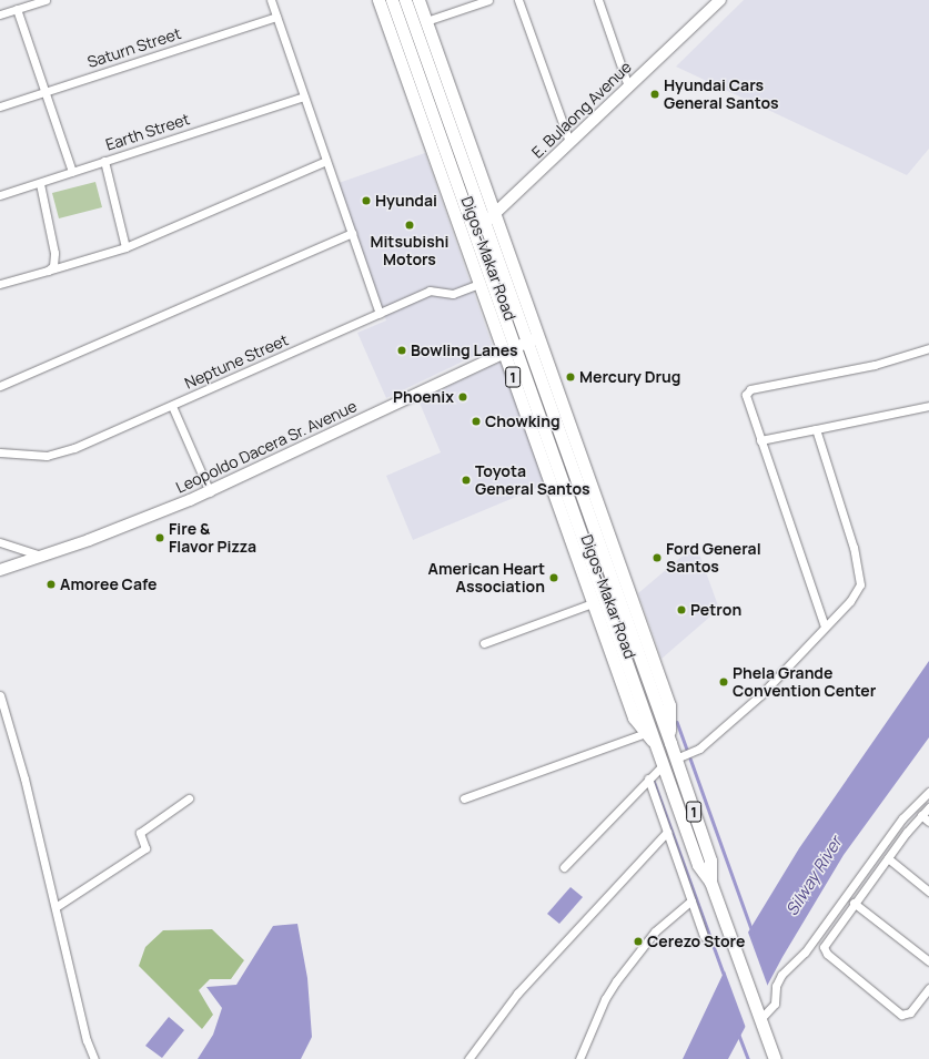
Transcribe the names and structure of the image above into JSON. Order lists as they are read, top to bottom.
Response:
{
  "streets": {
    "main road": [
      "E. Bulaong Avenue",
      "Digos-Makar Road",
      "1",
      "Leopoldo Dacera Sr. Avenue"
    ],
    "street": ["Saturn Street", "Earth Street", "Neptune Street"]
  },
  "crossings": [
    ["E. Bulaong Avenue", "Digos-Makar Road"],
    ["Digos-Makar Road", "Neptune Street"],
    ["Digos-Makar Road", "Leopoldo Dacera Sr. Avenue"]
  ],
  "water": ["Silway River"],
  "places": [
    "Hyundai Cars General Santos",
    "Hyundai",
    "Mitsubishi Motors",
    "Bowling Lanes",
    "Mercury Drug",
    "Phoenix",
    "Chowking",
    "Toyota General Santos",
    "Fire & Flavor Pizza",
    "Ford General Santos",
    "American Heart Association",
    "Amoree Cafe",
    "Petron",
    "Phela Grande Convention Center",
    "Cerezo Store"
  ]
}
